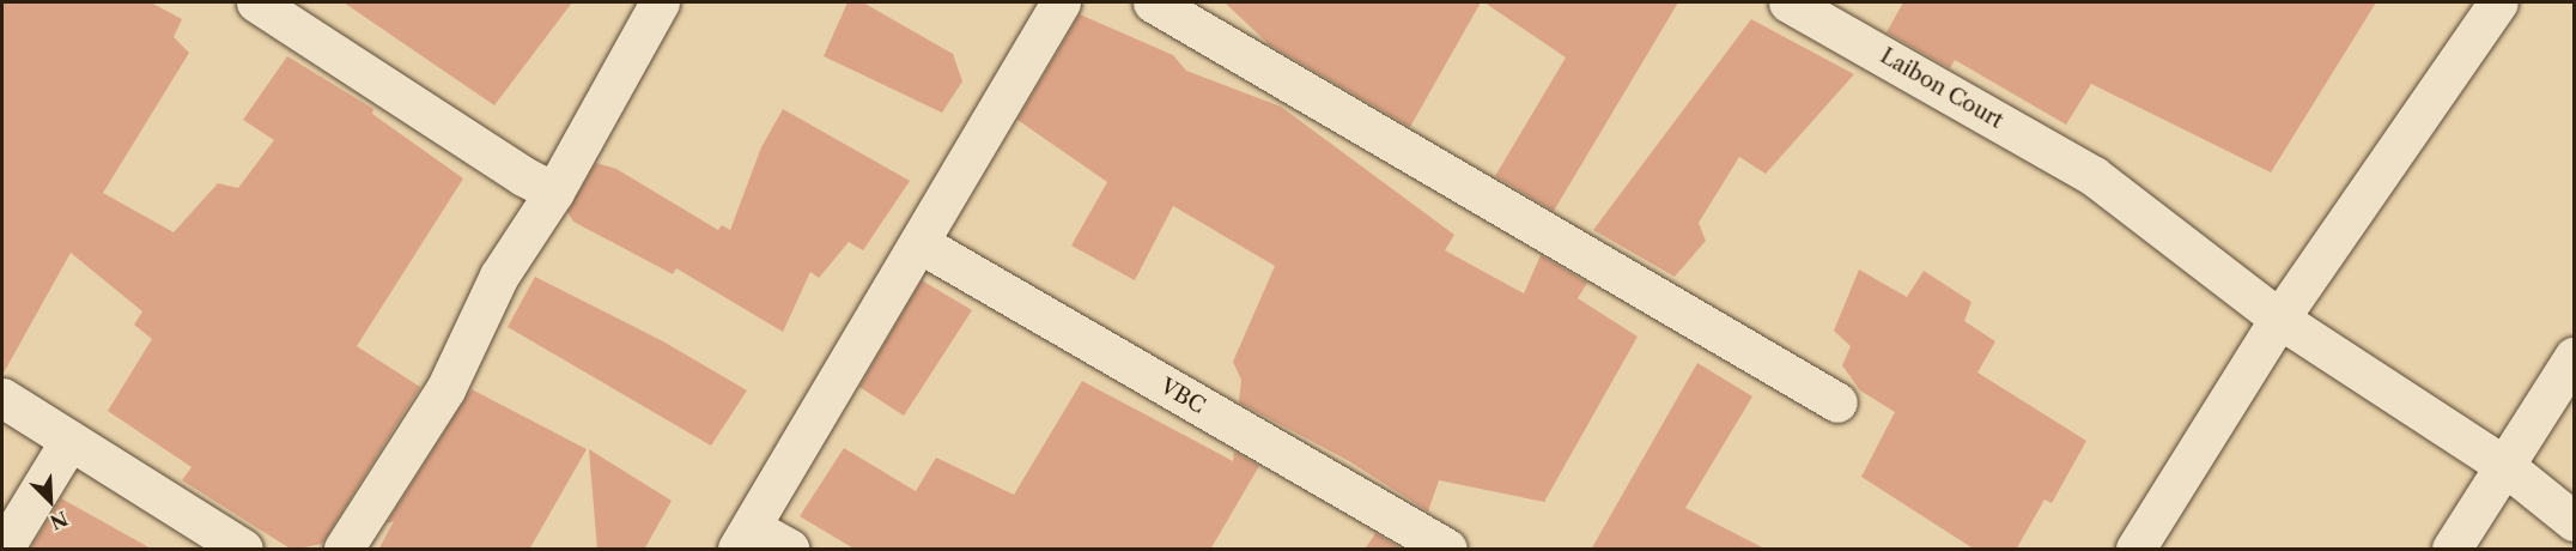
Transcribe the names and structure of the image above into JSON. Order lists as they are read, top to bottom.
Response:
{
  "streets": {
    "street": ["Laibon Court", "VBC"]
  },
  "north": "bottom right"
}
